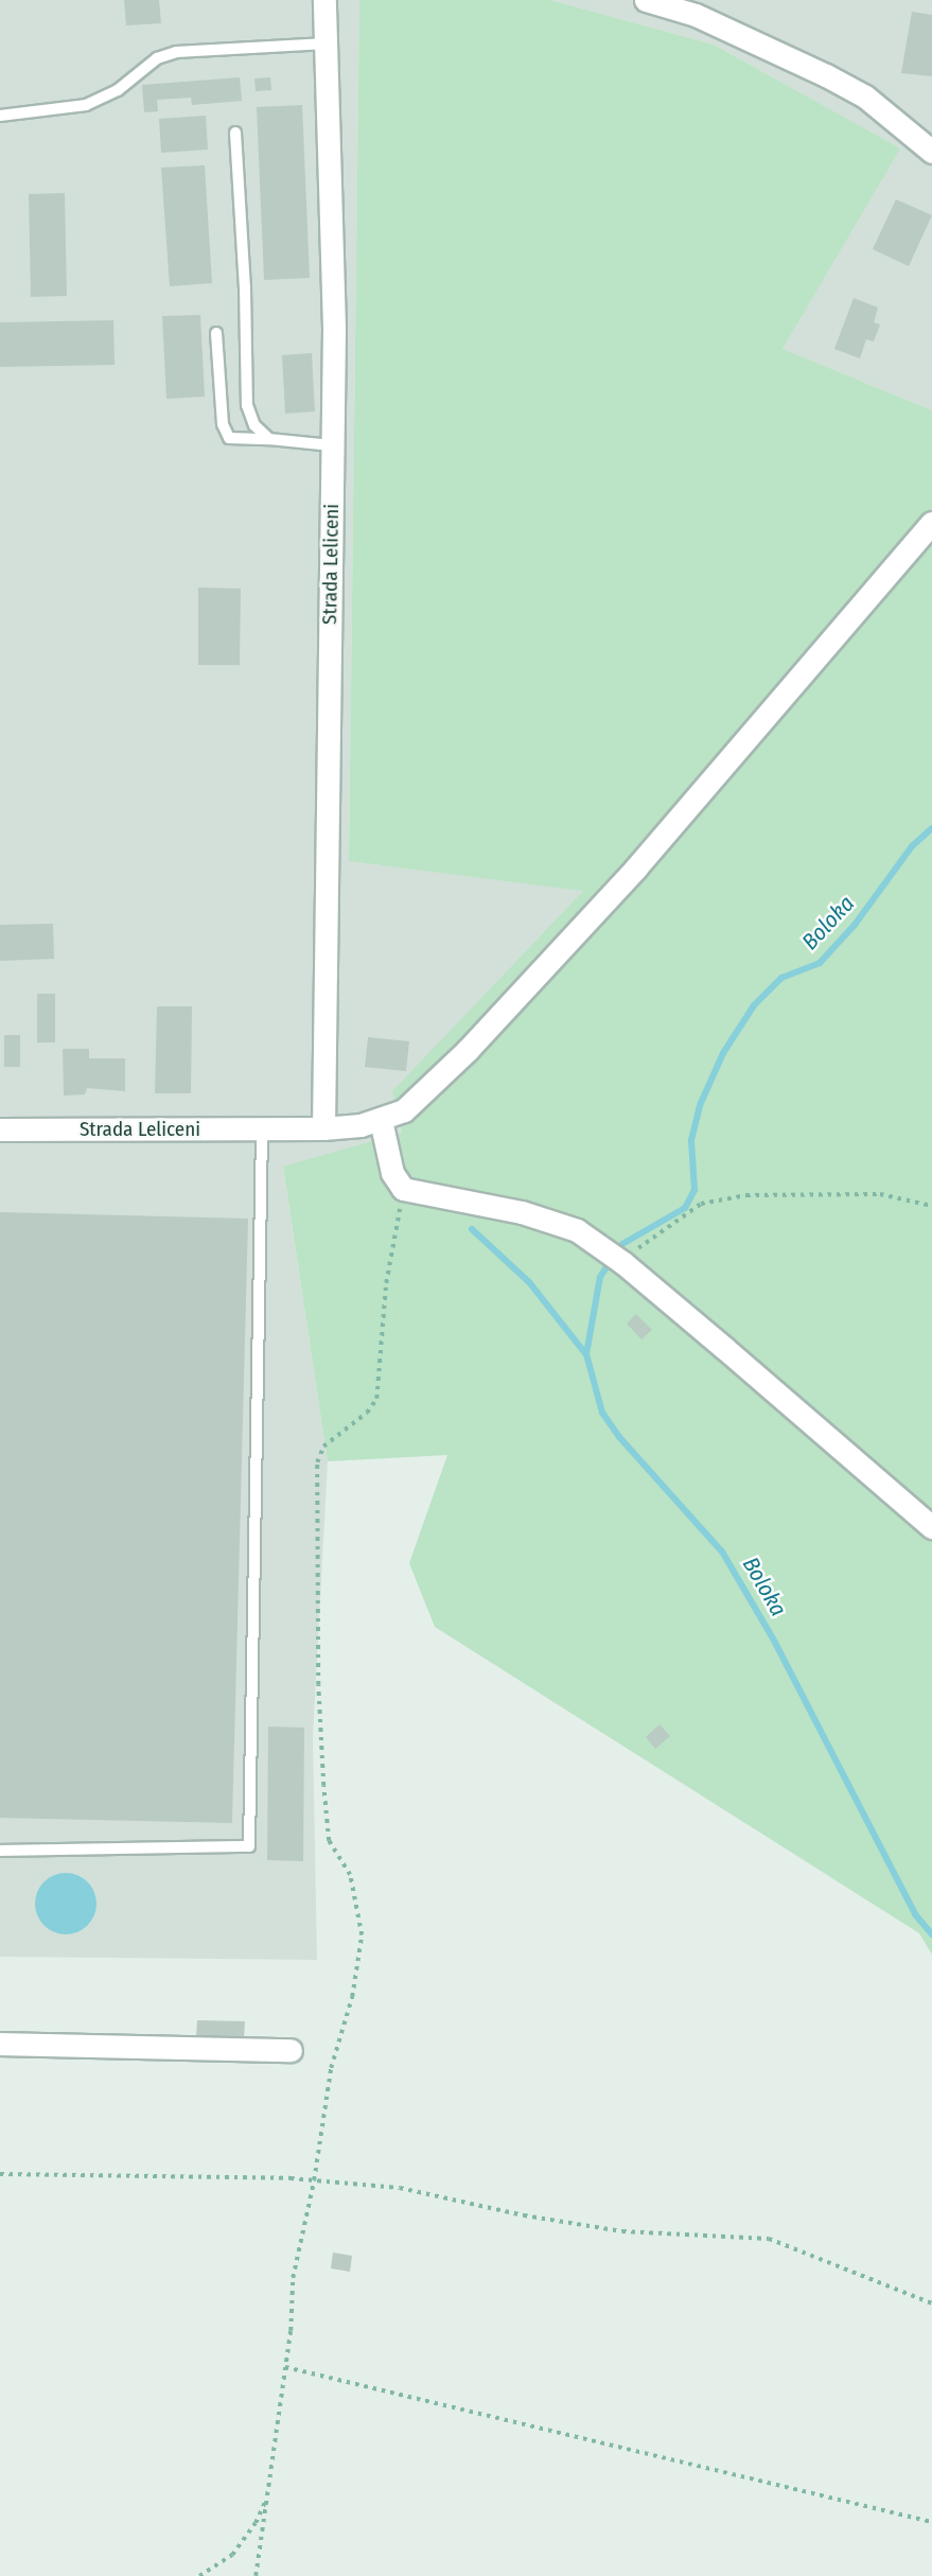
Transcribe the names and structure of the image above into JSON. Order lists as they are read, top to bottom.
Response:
{
  "streets": {
    "street": ["Strada Leliceni"]
  },
  "water": ["Boloka"]
}
